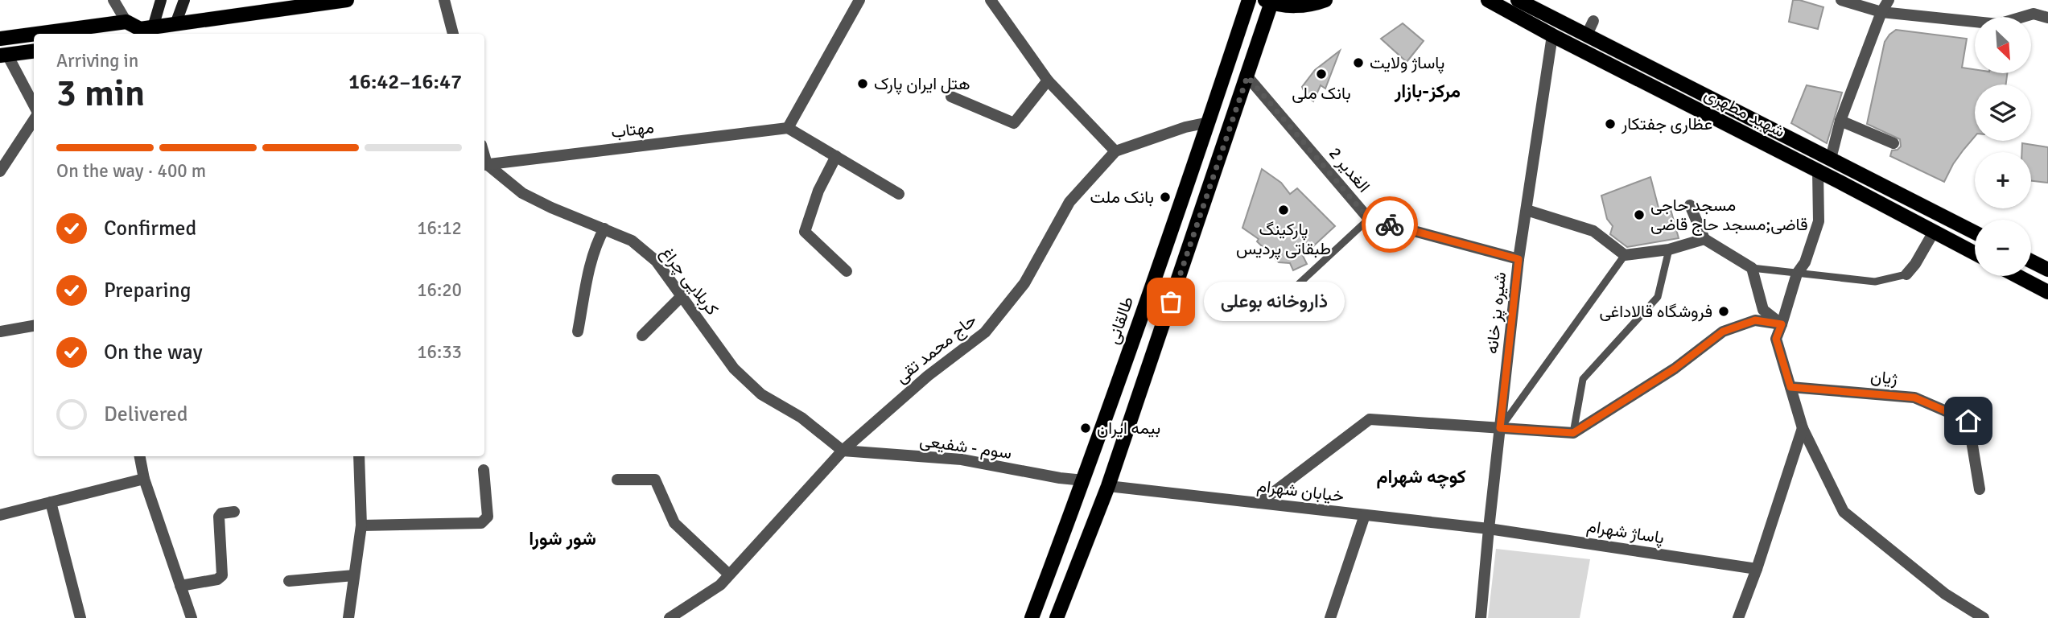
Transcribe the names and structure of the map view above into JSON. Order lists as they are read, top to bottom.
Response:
{
  "streets": {
    "main road": ["شهید مطهری", "طالقانی"],
    "street": [
      "مهتاب",
      "2 الغدیر",
      "کربلایی چراغ",
      "شیره پز خانه",
      "حاج محمد تقی",
      "ژیان",
      "سوم - شفیعی",
      "خیابان شهرام",
      "پاساژ شهرام"
    ]
  },
  "crossings": [
    ["شهید مطهری", "شیره پز خانه"],
    ["مهتاب", "کربلایی چراغ"],
    ["2 الغدیر", "شیره پز خانه"],
    ["کربلایی چراغ", "حاج محمد تقی"],
    ["کربلایی چراغ", "سوم - شفیعی"],
    ["شیره پز خانه", "خیابان شهرام"],
    ["شیره پز خانه", "پاساژ شهرام"],
    ["طالقانی", "سوم - شفیعی"],
    ["حاج محمد تقی", "سوم - شفیعی"],
    ["خیابان شهرام", "پاساژ شهرام"]
  ],
  "districts": ["مرکز-بازار", "کوچه شهرام", "شور شورا"],
  "places": [
    "پاساژ ولایت",
    "بانک ملی",
    "هتل ایران پارک",
    "عظاری جفتکار",
    "بانک ملت",
    "پارکینگ طبقاتی پردیس",
    "مسجد حاجی قاضی;مسجد حاج قاضی",
    "ذاروخانه بوعلی",
    "فروشگاه قالاداغی",
    "بیمه ایران"
  ],
  "north": "bottom right",
  "page": {
    "map_buttons": ["+", "−"],
    "heading": ["3 min", "Arriving in", "16:42–16:47"],
    "bar": "On the way · 400 m",
    "list": [
      ["Confirmed", "16:12"],
      ["Preparing", "16:20"],
      ["On the way", "16:33"],
      "Delivered"
    ],
    "bubble": "ذاروخانه بوعلی"
  }
}
